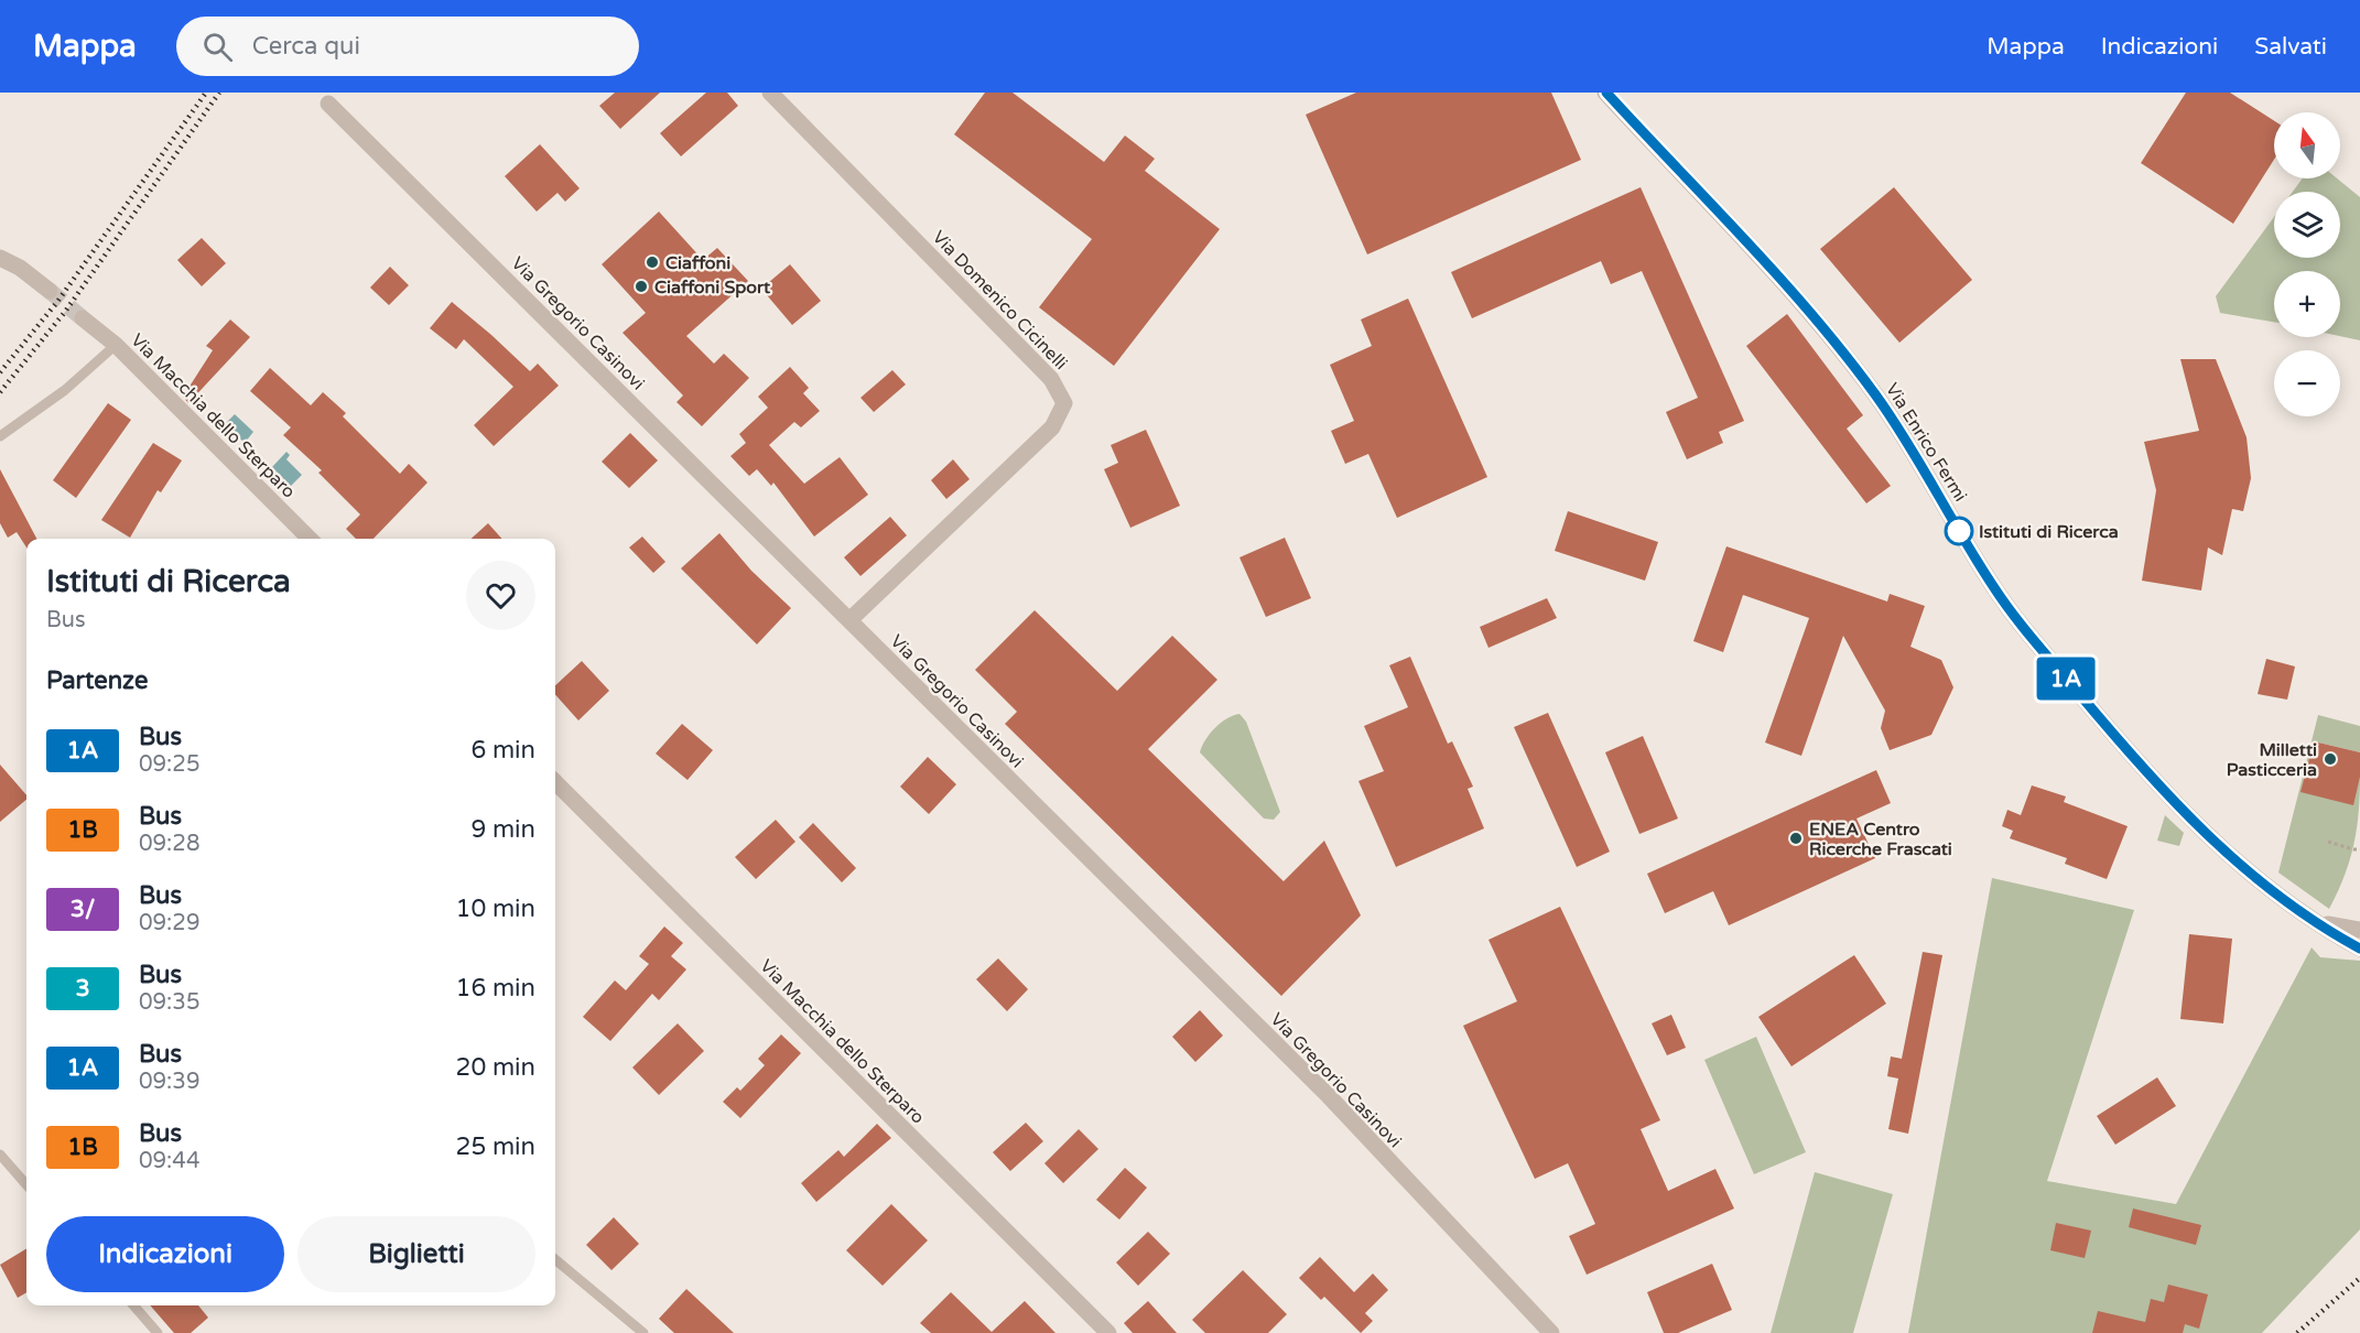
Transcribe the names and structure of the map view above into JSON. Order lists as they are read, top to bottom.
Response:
{
  "streets": {
    "street": [
      "Via Domenico Cicinelli",
      "Via Gregorio Casinovi",
      "Via Macchia dello Sterparo",
      "Via Enrico Fermi"
    ]
  },
  "crossings": [
    ["Via Domenico Cicinelli", "Via Gregorio Casinovi"]
  ],
  "places": [
    "Ciaffoni",
    "Ciaffoni Sport",
    "Istituti di Ricerca",
    "Milletti Pasticceria",
    "ENEA Centro Ricerche Frascati"
  ],
  "lines": ["bus line 1A"],
  "north": "top",
  "page": {
    "header": "Mappa",
    "search": "Cerca qui",
    "nav": ["Mappa", "Indicazioni", "Salvati"],
    "on_map": "1A",
    "map_buttons": ["+", "−"],
    "heading": [
      ["Istituti di Ricerca", "Bus"],
      "Partenze"
    ],
    "list": [
      {
        "mark": "1A",
        "name": "Bus",
        "note": "09:25",
        "value": "6 min"
      },
      {
        "mark": "1B",
        "name": "Bus",
        "note": "09:28",
        "value": "9 min"
      },
      {
        "mark": "3/",
        "name": "Bus",
        "note": "09:29",
        "value": "10 min"
      },
      {
        "mark": "3",
        "name": "Bus",
        "note": "09:35",
        "value": "16 min"
      },
      {
        "mark": "1A",
        "name": "Bus",
        "note": "09:39",
        "value": "20 min"
      },
      {
        "mark": "1B",
        "name": "Bus",
        "note": "09:44",
        "value": "25 min"
      }
    ],
    "buttons": ["Indicazioni", "Biglietti"]
  }
}
